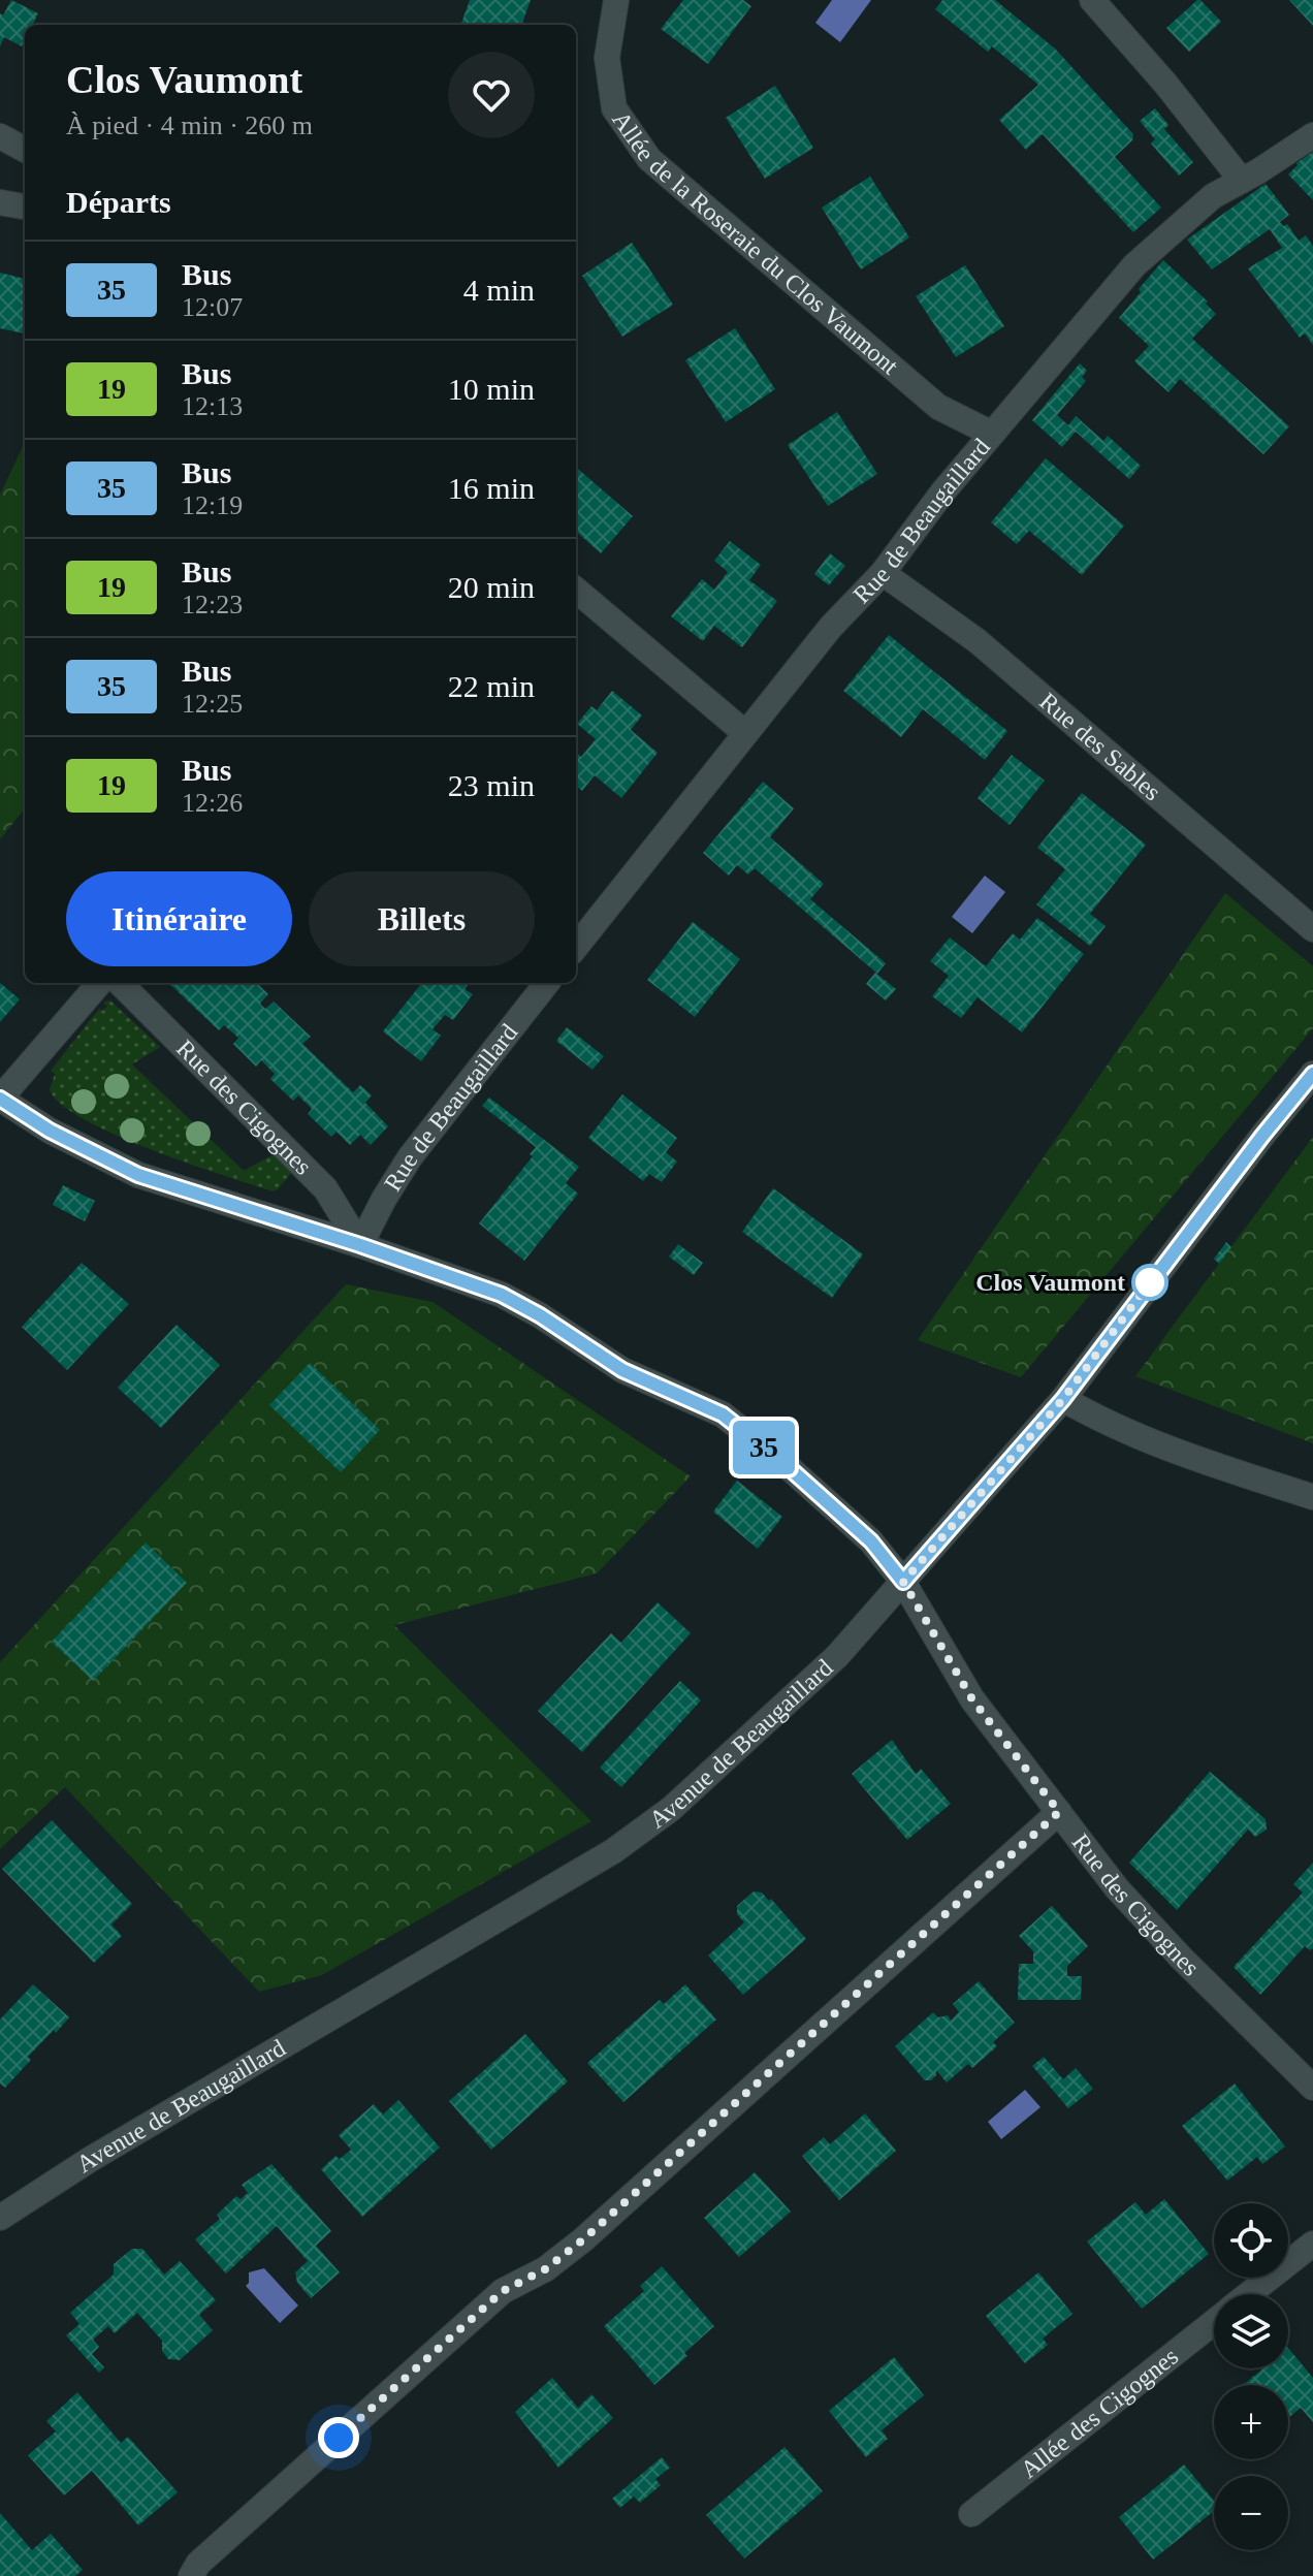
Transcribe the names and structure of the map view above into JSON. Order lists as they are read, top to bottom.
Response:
{
  "streets": {
    "street": [
      "Allée de la Roseraie du Clos Vaumont",
      "Rue de Beaugaillard",
      "Rue des Sables",
      "Rue des Cigognes",
      "Avenue de Beaugaillard",
      "Allée des Cigognes"
    ]
  },
  "crossings": [
    ["Allée de la Roseraie du Clos Vaumont", "Rue de Beaugaillard"],
    ["Rue de Beaugaillard", "Rue des Sables"],
    ["Rue de Beaugaillard", "Rue des Cigognes"],
    ["Rue des Cigognes", "Avenue de Beaugaillard"]
  ],
  "places": ["Clos Vaumont"],
  "lines": ["bus line 35"],
  "page": {
    "on_map": "35",
    "heading": [
      ["Clos Vaumont", "À pied · 4 min · 260 m"],
      "Départs"
    ],
    "list": [
      {
        "mark": "35",
        "name": "Bus",
        "note": "12:07",
        "value": "4 min"
      },
      {
        "mark": "19",
        "name": "Bus",
        "note": "12:13",
        "value": "10 min"
      },
      {
        "mark": "35",
        "name": "Bus",
        "note": "12:19",
        "value": "16 min"
      },
      {
        "mark": "19",
        "name": "Bus",
        "note": "12:23",
        "value": "20 min"
      },
      {
        "mark": "35",
        "name": "Bus",
        "note": "12:25",
        "value": "22 min"
      },
      {
        "mark": "19",
        "name": "Bus",
        "note": "12:26",
        "value": "23 min"
      }
    ],
    "buttons": ["Itinéraire", "Billets"],
    "map_buttons": ["+", "−"]
  }
}
